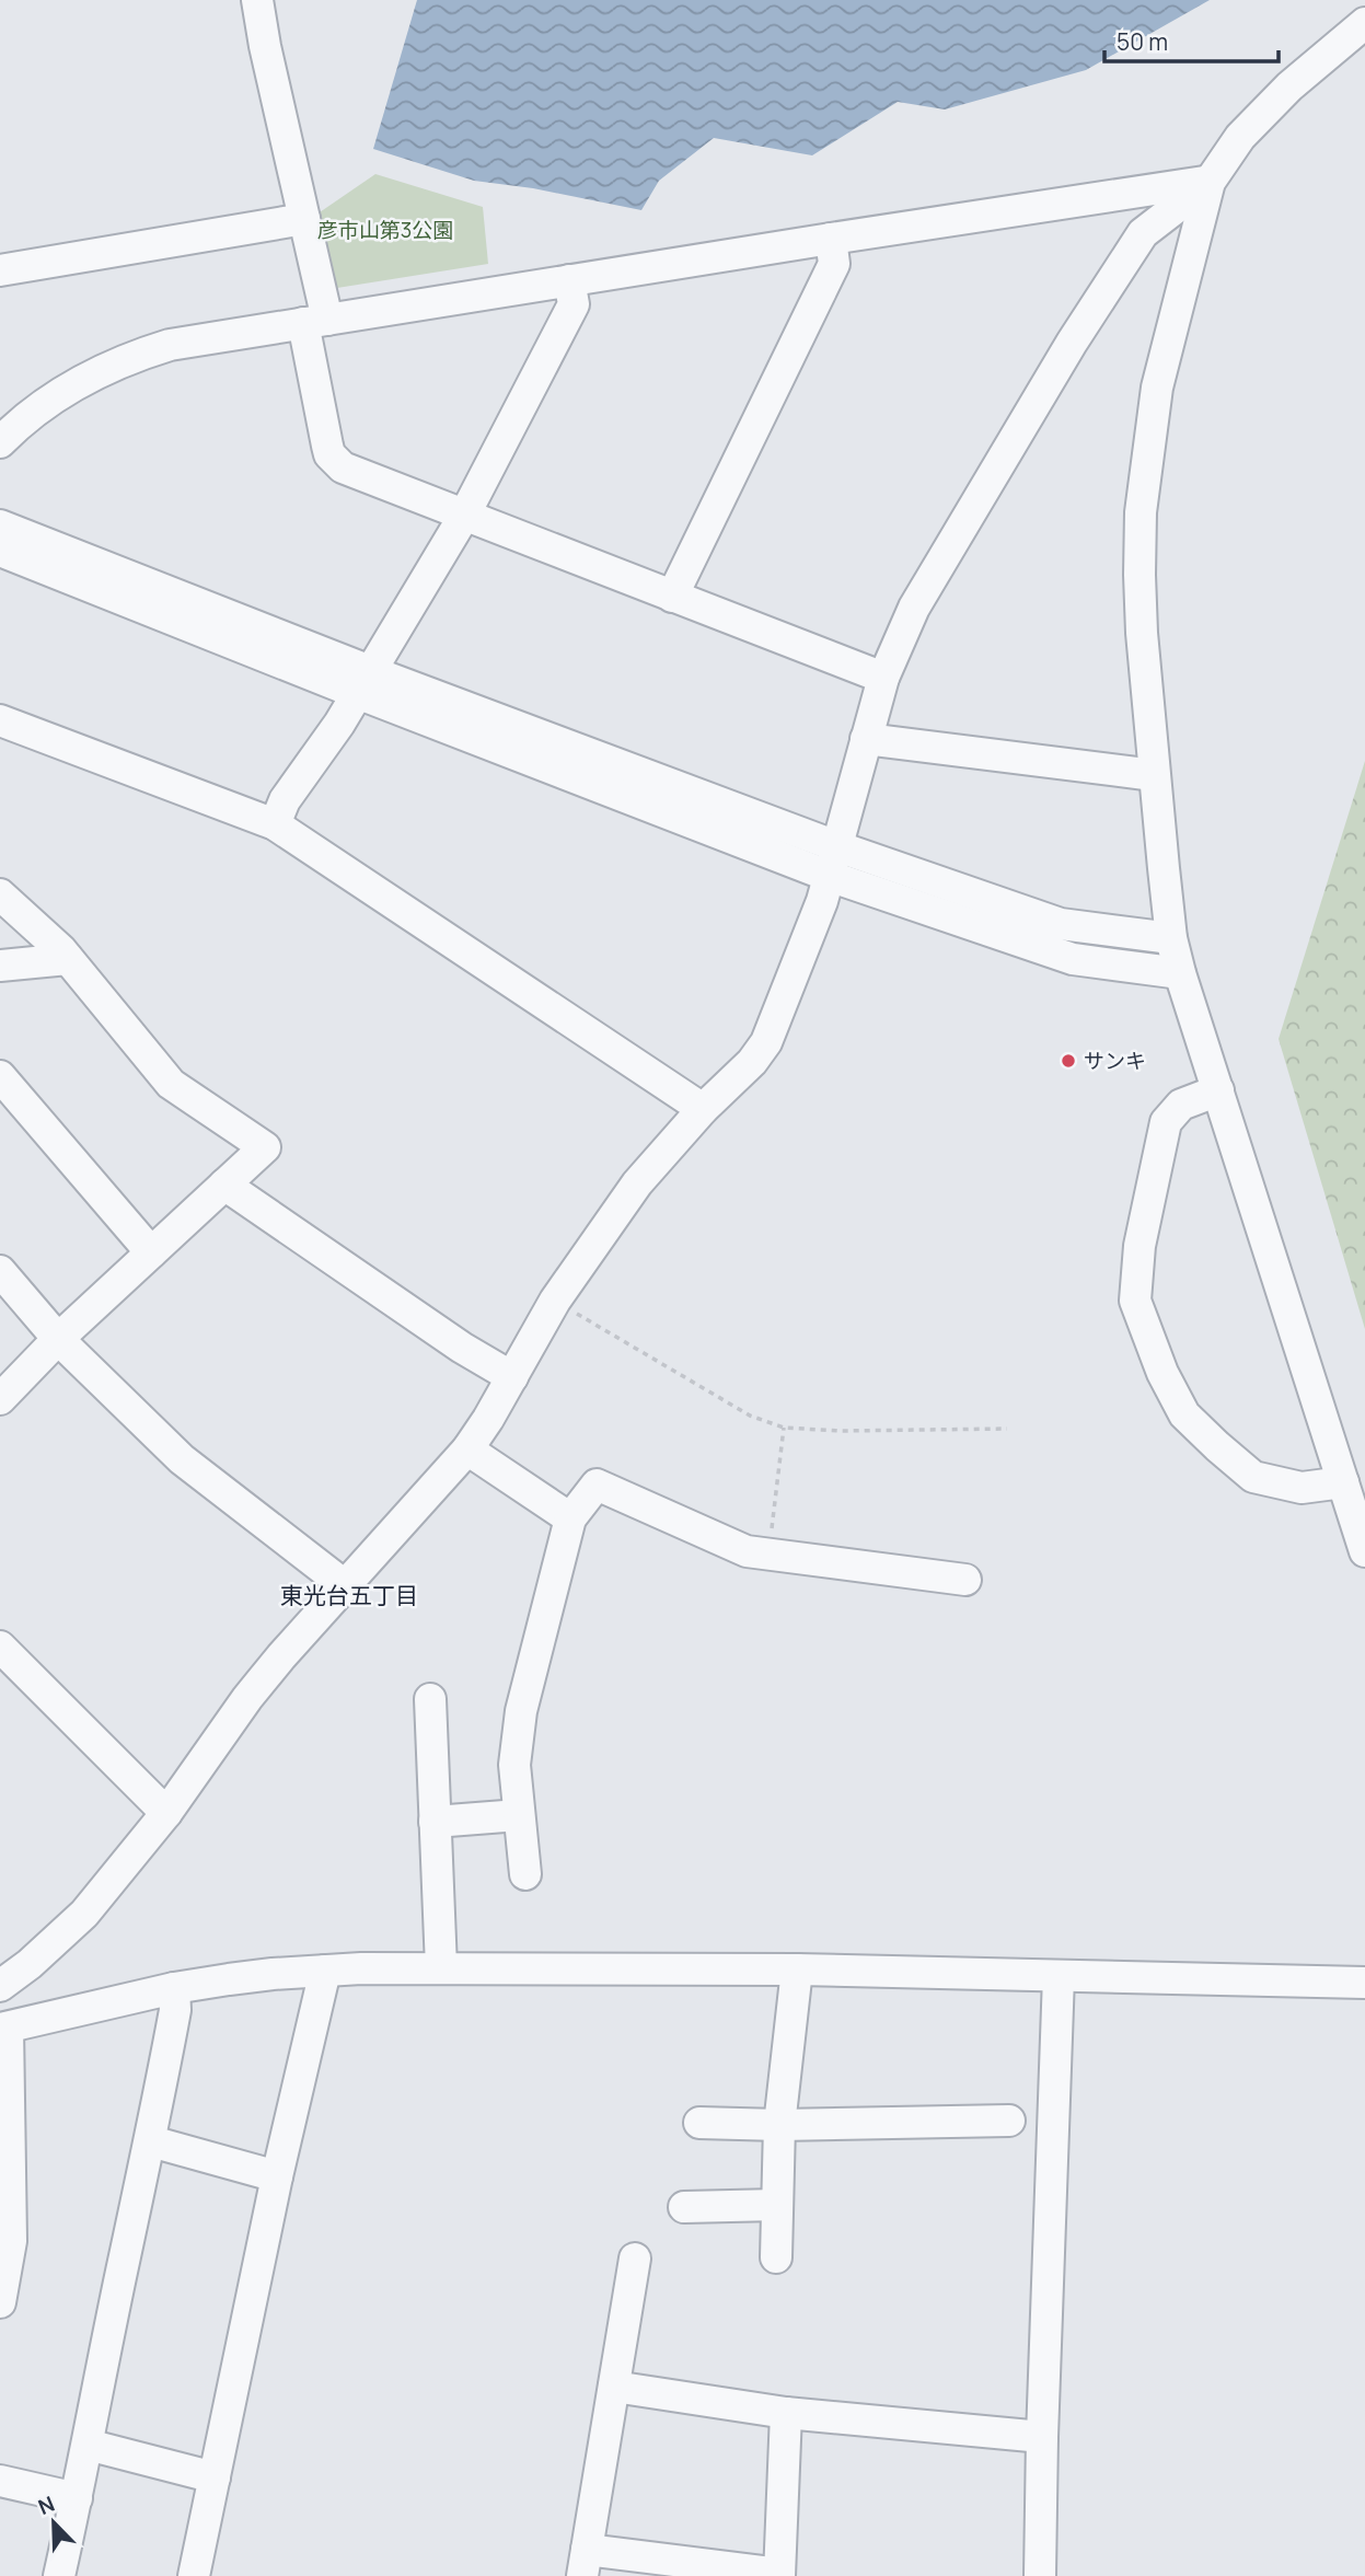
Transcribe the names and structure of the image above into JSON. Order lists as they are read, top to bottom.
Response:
{
  "districts": ["東光台五丁目"],
  "parks": ["彦市山第3公園"],
  "places": ["サンキ"],
  "scale_bar": "50 m",
  "north": "top left"
}
